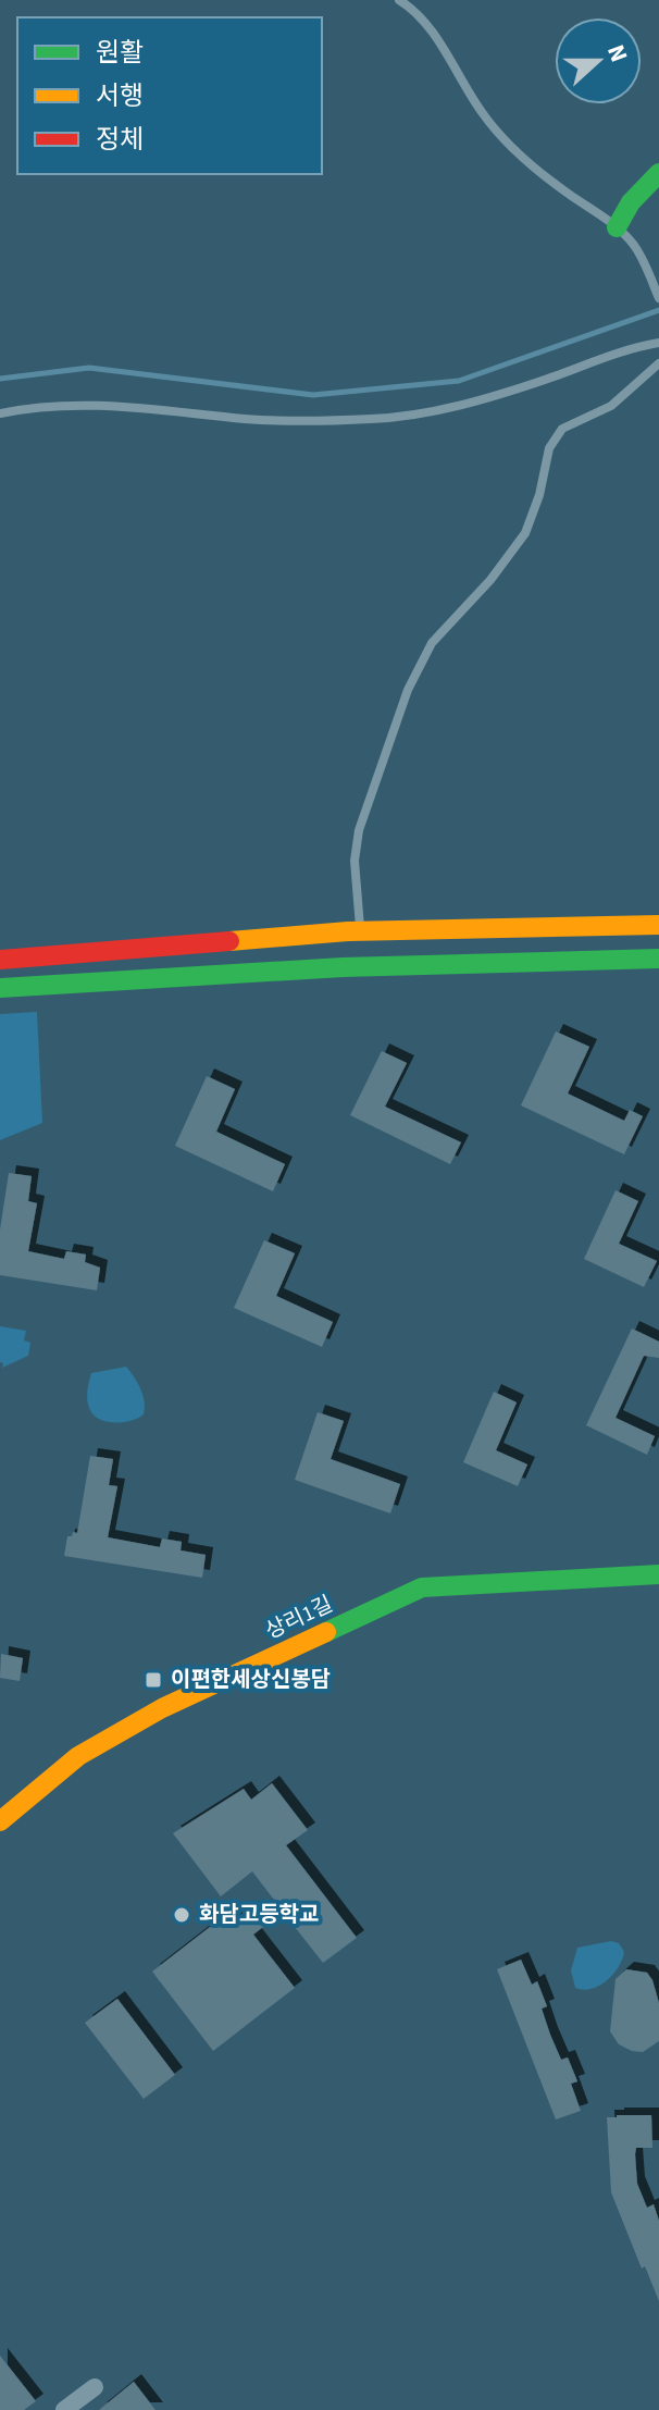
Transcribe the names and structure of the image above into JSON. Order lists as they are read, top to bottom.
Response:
{
  "streets": {
    "main road": ["상리1길"]
  },
  "places": {
    "transit": ["이편한세상신봉담"],
    "other": ["화담고등학교"]
  },
  "legend": ["원활", "서행", "정체"],
  "north": "right"
}
